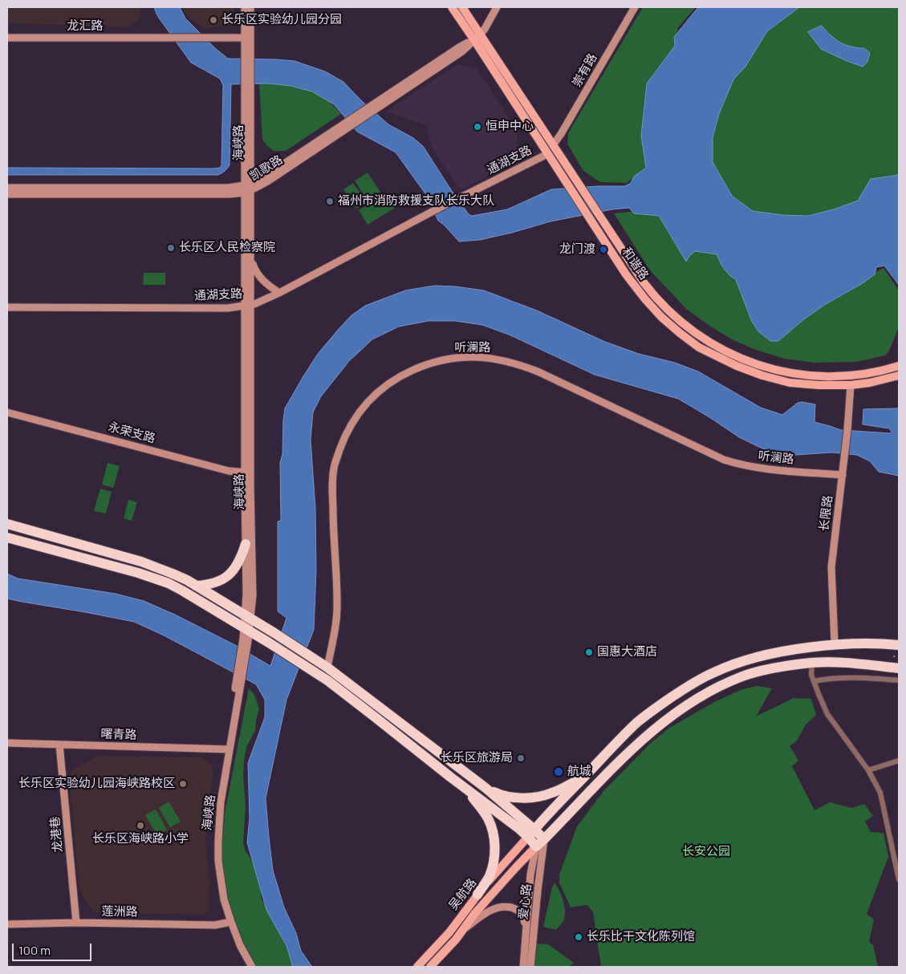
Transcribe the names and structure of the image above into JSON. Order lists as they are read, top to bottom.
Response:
{
  "streets": {
    "main road": ["和谐路", "吴航路"],
    "street": [
      "龙汇路",
      "崇有路",
      "海峡路",
      "通湖支路",
      "凯歌路",
      "听澜路",
      "永荣支路",
      "长限路",
      "曙青路",
      "龙港巷",
      "爱心路",
      "莲洲路"
    ]
  },
  "crossings": [
    ["龙汇路", "海峡路"],
    ["崇有路", "和谐路"],
    ["海峡路", "通湖支路"],
    ["海峡路", "凯歌路"],
    ["海峡路", "永荣支路"],
    ["海峡路", "曙青路"],
    ["海峡路", "莲洲路"],
    ["通湖支路", "和谐路"],
    ["凯歌路", "和谐路"],
    ["和谐路", "长限路"],
    ["听澜路", "长限路"],
    ["曙青路", "龙港巷"],
    ["龙港巷", "莲洲路"]
  ],
  "parks": ["长安公园"],
  "places": [
    "长乐区实验幼儿园分园",
    "恒申中心",
    "福州市消防救援支队长乐大队",
    "长乐区人民检察院",
    "龙门渡",
    "国惠大酒店",
    "长乐区旅游局",
    "航城",
    "长乐区实验幼儿园海峡路校区",
    "长乐区海峡路小学",
    "长乐比干文化陈列馆"
  ],
  "scale_bar": "100 m"
}
